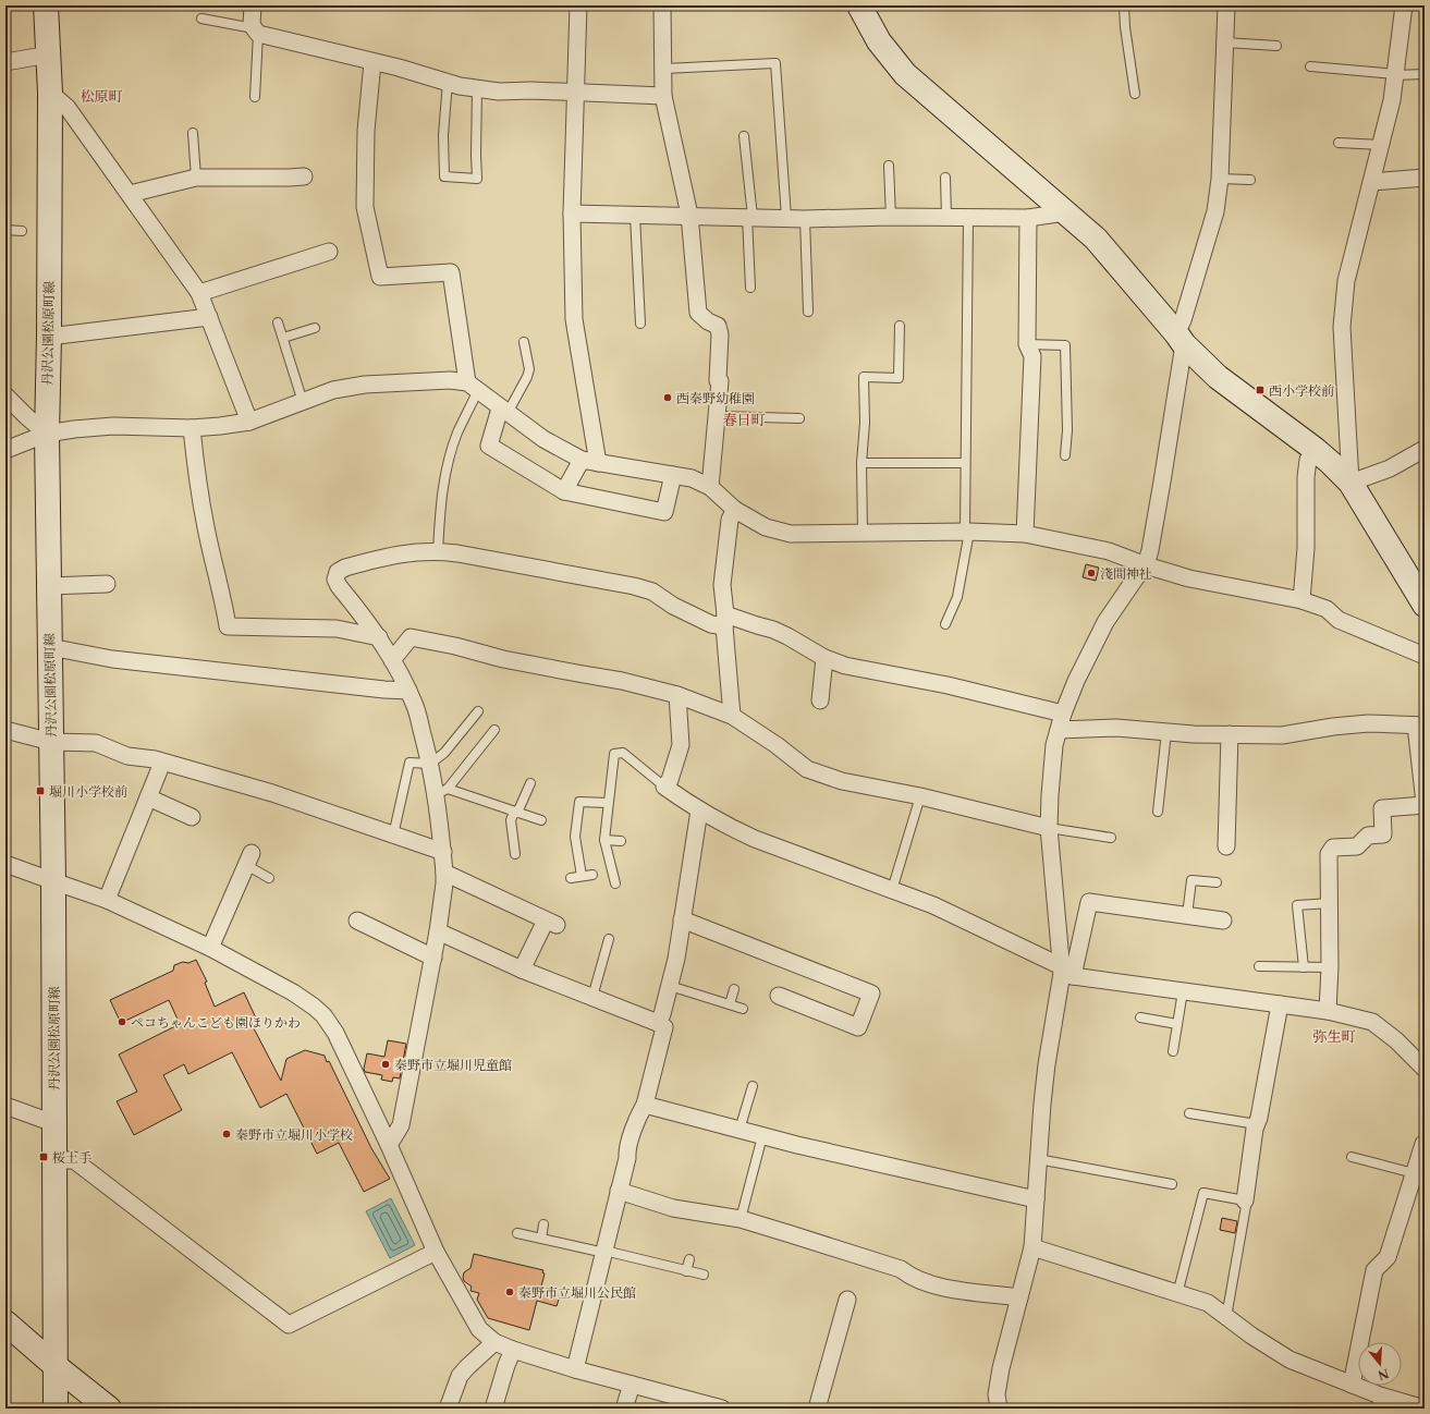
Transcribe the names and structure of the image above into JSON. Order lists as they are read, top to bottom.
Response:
{
  "streets": {
    "main road": ["丹沢公園松原町線"]
  },
  "districts": ["松原町", "春日町", "弥生町"],
  "places": {
    "transit": ["西小学校前", "堀川小学校前", "桜土手"],
    "other": [
      "西秦野幼稚園",
      "淺間神社",
      "ペコちゃんこども園ほりかわ",
      "秦野市立堀川児童館",
      "秦野市立堀川小学校",
      "秦野市立堀川公民館"
    ]
  },
  "north": "bottom"
}
